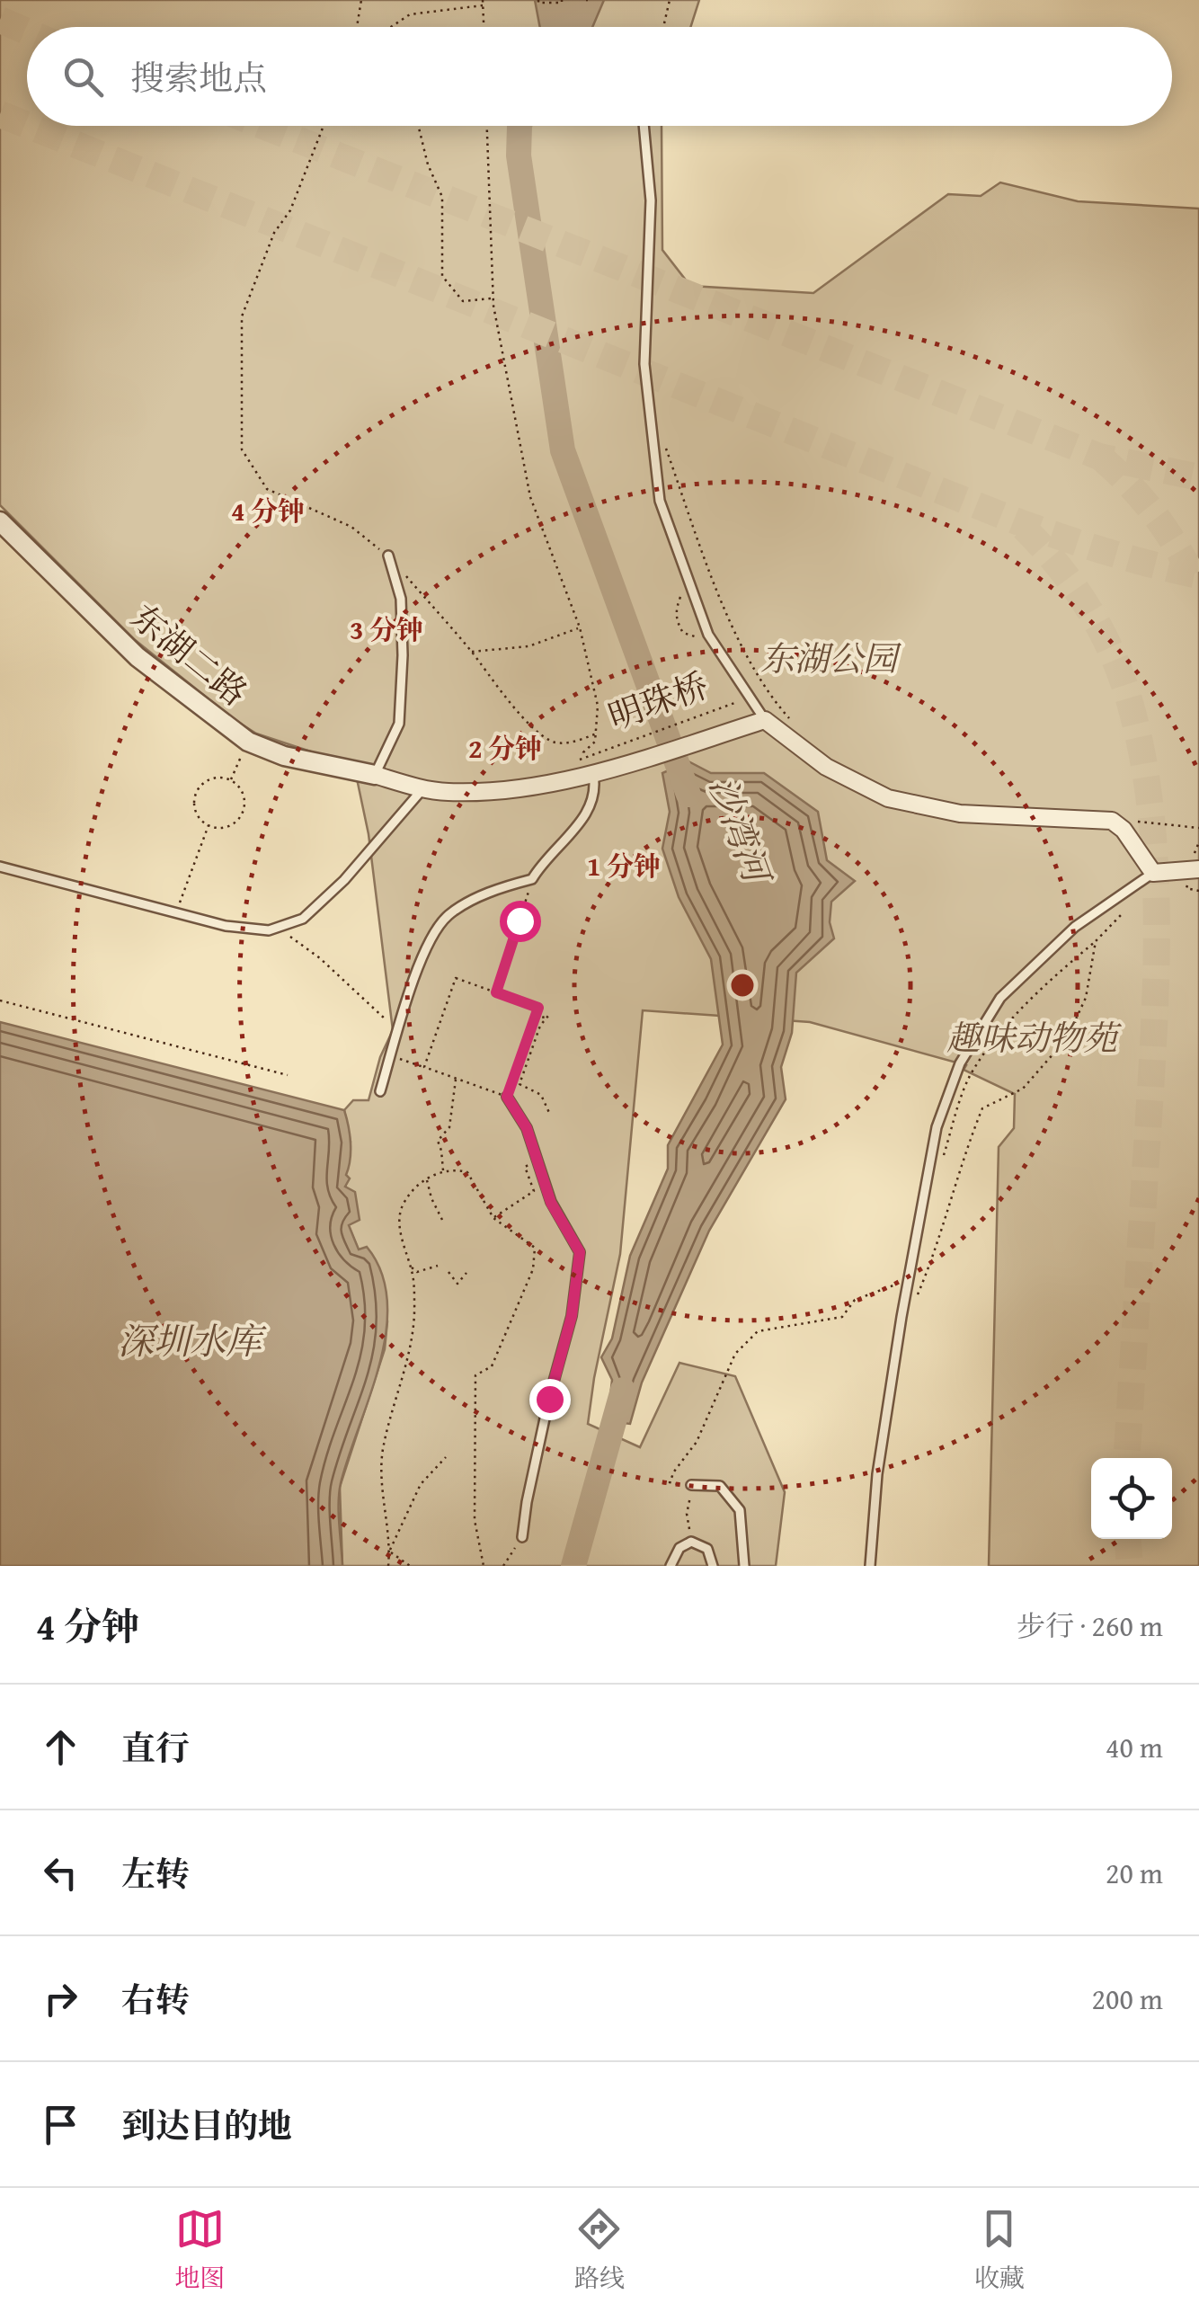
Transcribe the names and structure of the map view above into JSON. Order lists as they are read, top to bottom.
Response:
{
  "streets": {
    "street": ["东湖二路", "明珠桥"]
  },
  "crossings": [
    ["东湖二路", "明珠桥"]
  ],
  "water": ["沙湾河", "深圳水库"],
  "parks": ["东湖公园", "趣味动物苑"],
  "page": {
    "search": "搜索地点",
    "heading": ["4 分钟", "步行 · 260 m"],
    "list": [
      ["直行", "40 m"],
      ["左转", "20 m"],
      ["右转", "200 m"],
      "到达目的地"
    ],
    "nav": ["地图", "路线", "收藏"]
  },
  "rings": [
    "4 分钟",
    "3 分钟",
    "2 分钟",
    "1 分钟"
  ]
}
